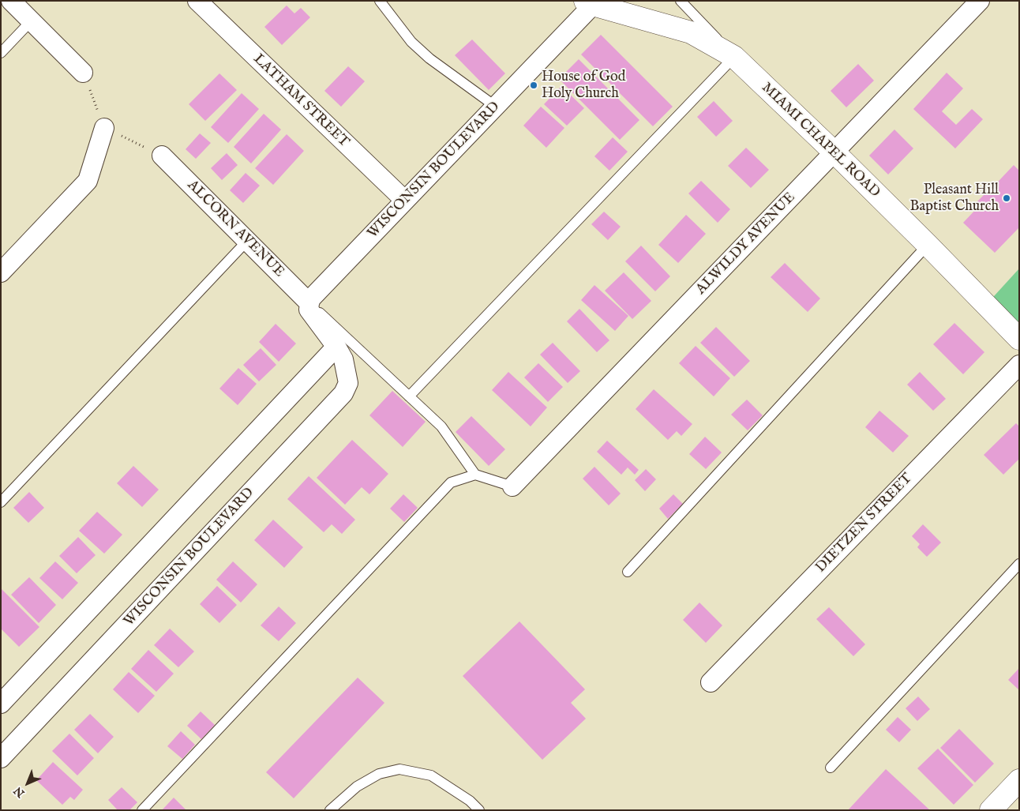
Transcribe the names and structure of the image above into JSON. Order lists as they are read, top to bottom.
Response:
{
  "streets": {
    "street": [
      "LATHAM STREET",
      "MIAMI CHAPEL ROAD",
      "WISCONSIN BOULEVARD",
      "ALCORN AVENUE",
      "ALWILDY AVENUE",
      "DIETZEN STREET"
    ]
  },
  "crossings": [
    ["LATHAM STREET", "WISCONSIN BOULEVARD"],
    ["MIAMI CHAPEL ROAD", "WISCONSIN BOULEVARD"],
    ["MIAMI CHAPEL ROAD", "ALWILDY AVENUE"],
    ["WISCONSIN BOULEVARD", "ALCORN AVENUE"]
  ],
  "places": ["House of God Holy Church", "Pleasant Hill Baptist Church"],
  "north": "bottom left"
}
